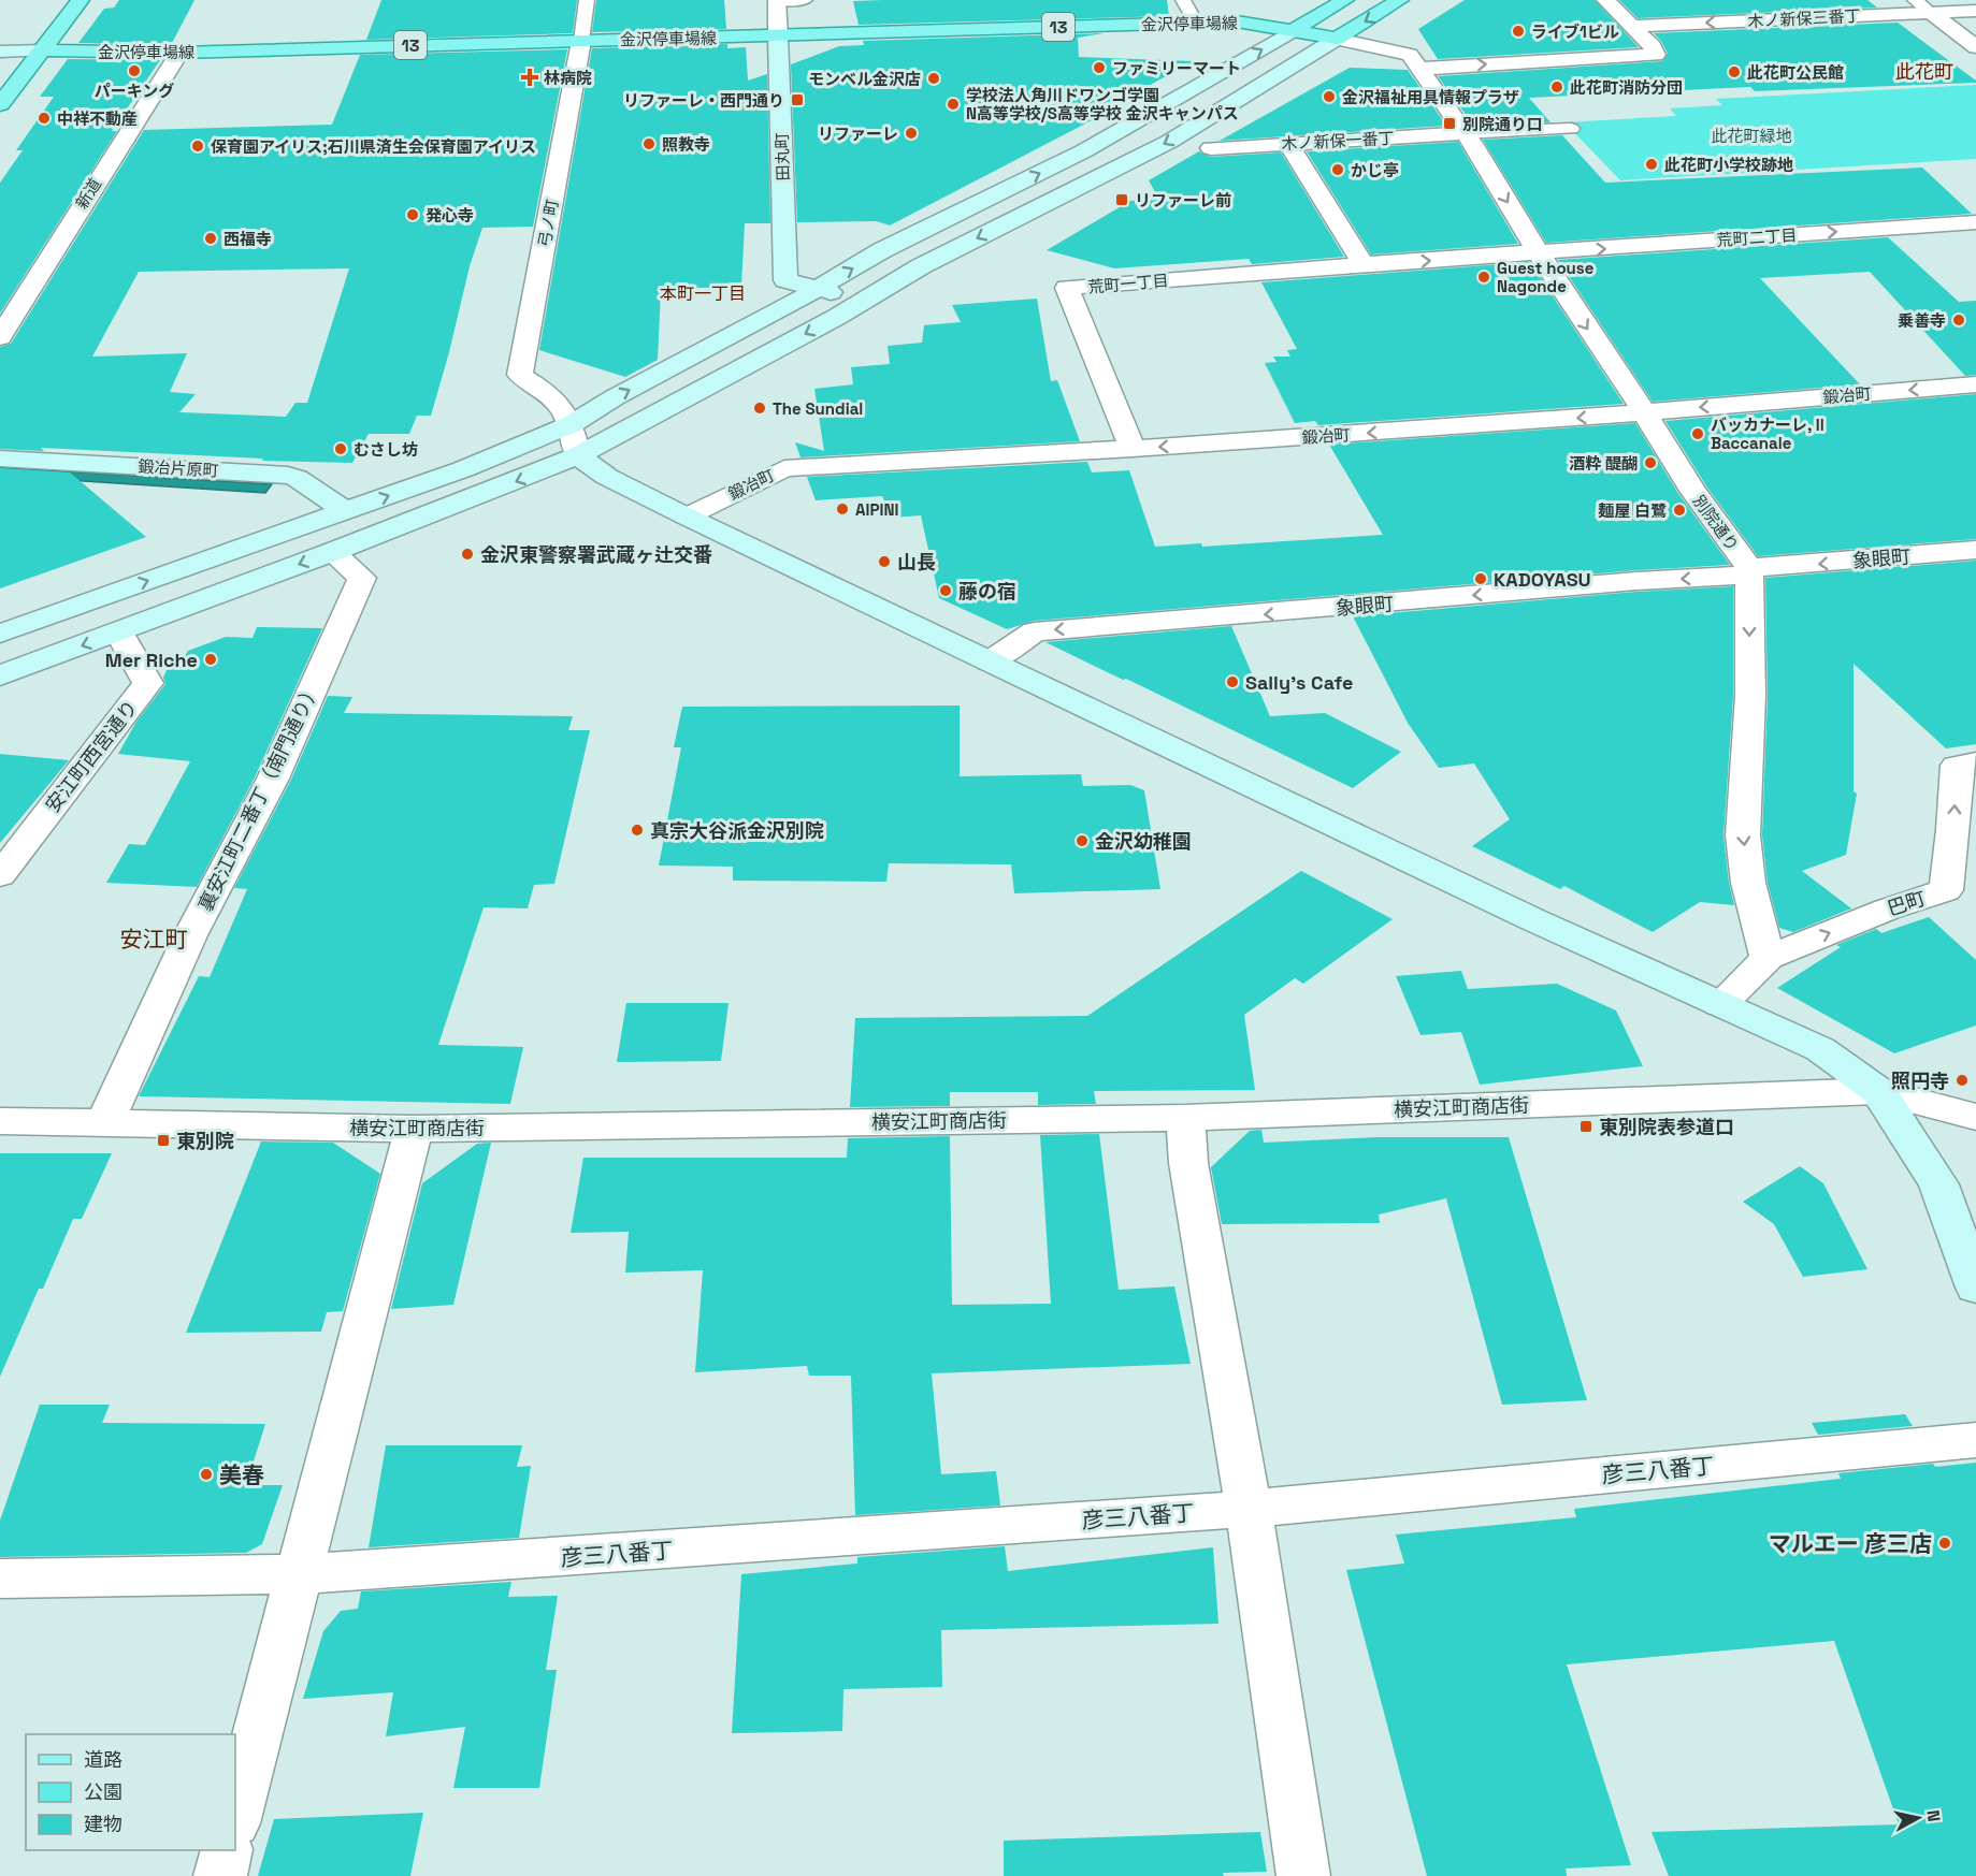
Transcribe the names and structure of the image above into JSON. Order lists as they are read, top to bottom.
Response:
{
  "streets": {
    "main road": ["金沢停車場線", "13"],
    "street": [
      "木ノ新保三番丁",
      "木ノ新保一番丁",
      "田丸町",
      "新道",
      "弓ノ町",
      "荒町二丁目",
      "荒町一丁目",
      "鍛冶町",
      "鍛冶片原町",
      "別院通り",
      "象眼町",
      "安江町西宮通り",
      "裏安江町二番丁（南門通り）",
      "巴町",
      "横安江町商店街",
      "彦三八番丁"
    ]
  },
  "crossings": [
    ["金沢停車場線", "田丸町"],
    ["金沢停車場線", "新道"],
    ["金沢停車場線", "弓ノ町"],
    ["金沢停車場線", "別院通り"],
    ["木ノ新保一番丁", "別院通り"],
    ["荒町二丁目", "荒町一丁目"],
    ["荒町二丁目", "別院通り"],
    ["荒町一丁目", "鍛冶町"],
    ["鍛冶町", "別院通り"],
    ["別院通り", "象眼町"],
    ["別院通り", "巴町"],
    ["裏安江町二番丁（南門通り）", "横安江町商店街"]
  ],
  "one_way": [
    "木ノ新保三番丁",
    "荒町二丁目",
    "鍛冶町",
    "別院通り",
    "象眼町",
    "巴町"
  ],
  "districts": ["此花町", "本町一丁目", "安江町"],
  "parks": ["此花町緑地"],
  "places": {
    "other": [
      "ライブ1ビル",
      "ファミリーマート",
      "パーキング",
      "此花町公民館",
      "モンベル金沢店",
      "此花町消防分団",
      "金沢福祉用具情報プラザ",
      "学校法人角川ドワンゴ学園 N高等学校/S高等学校 金沢キャンパス",
      "中祥不動産",
      "リファーレ",
      "照教寺",
      "保育園アイリス;石川県済生会保育園アイリス",
      "此花町小学校跡地",
      "かじ亭",
      "発心寺",
      "西福寺",
      "Guest house Nagonde",
      "乗善寺",
      "The Sundial",
      "バッカナーレ, Il Baccanale",
      "むさし坊",
      "酒粋 醍醐",
      "AIPINI",
      "麺屋 白鷺",
      "金沢東警察署武蔵ヶ辻交番",
      "山長",
      "KADOYASU",
      "藤の宿",
      "Mer Riche",
      "Sally's Cafe",
      "真宗大谷派金沢別院",
      "金沢幼稚園",
      "照円寺",
      "美春",
      "マルエー 彦三店"
    ],
    "health": ["林病院"],
    "transit": [
      "リファーレ・西門通り",
      "別院通り口",
      "リファーレ前",
      "東別院表参道口",
      "東別院"
    ]
  },
  "legend": ["道路", "公園", "建物"],
  "north": "right"
}
